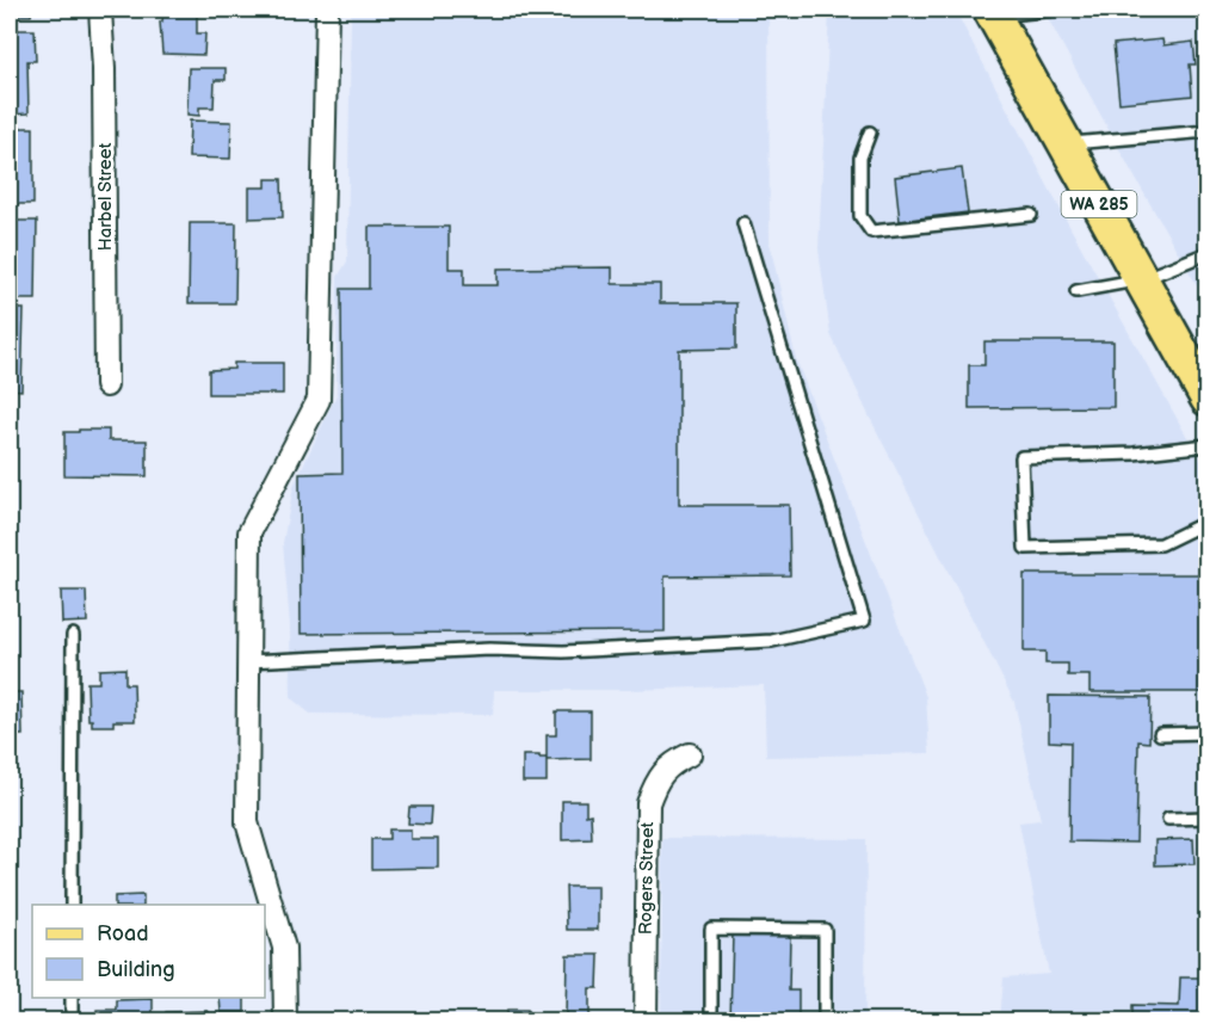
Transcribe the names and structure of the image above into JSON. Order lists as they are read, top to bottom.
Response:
{
  "streets": {
    "main road": ["WA 285"],
    "street": ["Harbel Street", "Rogers Street"]
  },
  "legend": ["Road", "Building"]
}
